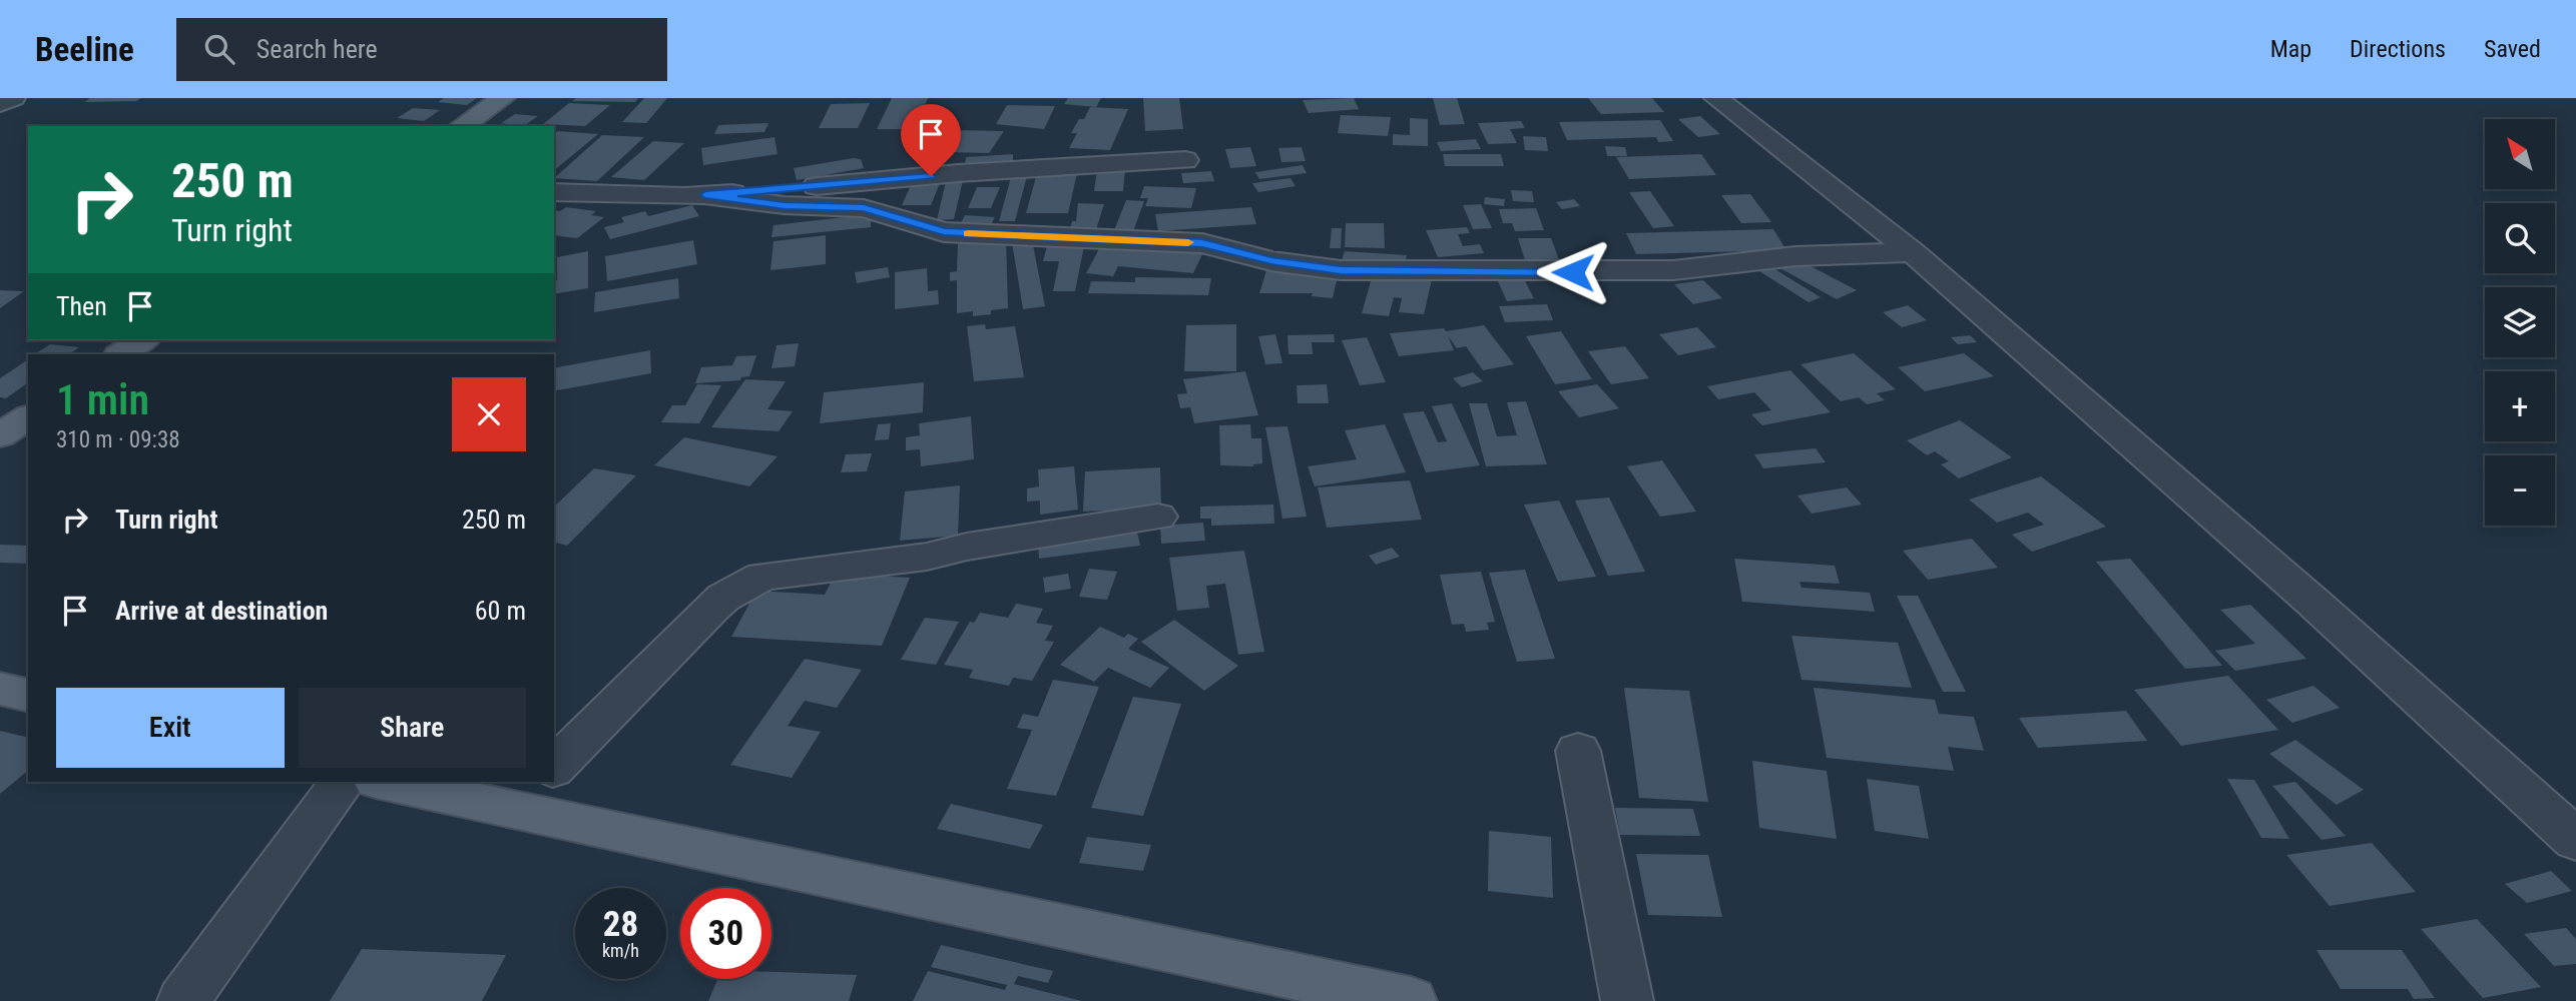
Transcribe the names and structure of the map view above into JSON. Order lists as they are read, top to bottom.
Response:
{
  "north": "top left",
  "page": {
    "header": "Beeline",
    "search": "Search here",
    "nav": ["Map", "Directions", "Saved"],
    "map_buttons": ["+", "−"],
    "turn": ["250 m", "Turn right"],
    "then": "Then",
    "heading": ["1 min", "310 m · 09:38"],
    "list": [
      {
        "name": "Turn right",
        "value": "250 m"
      },
      {
        "name": "Arrive at destination",
        "value": "60 m"
      }
    ],
    "buttons": ["Exit", "Share"],
    "speed": "28 km/h",
    "limit": "30"
  }
}
